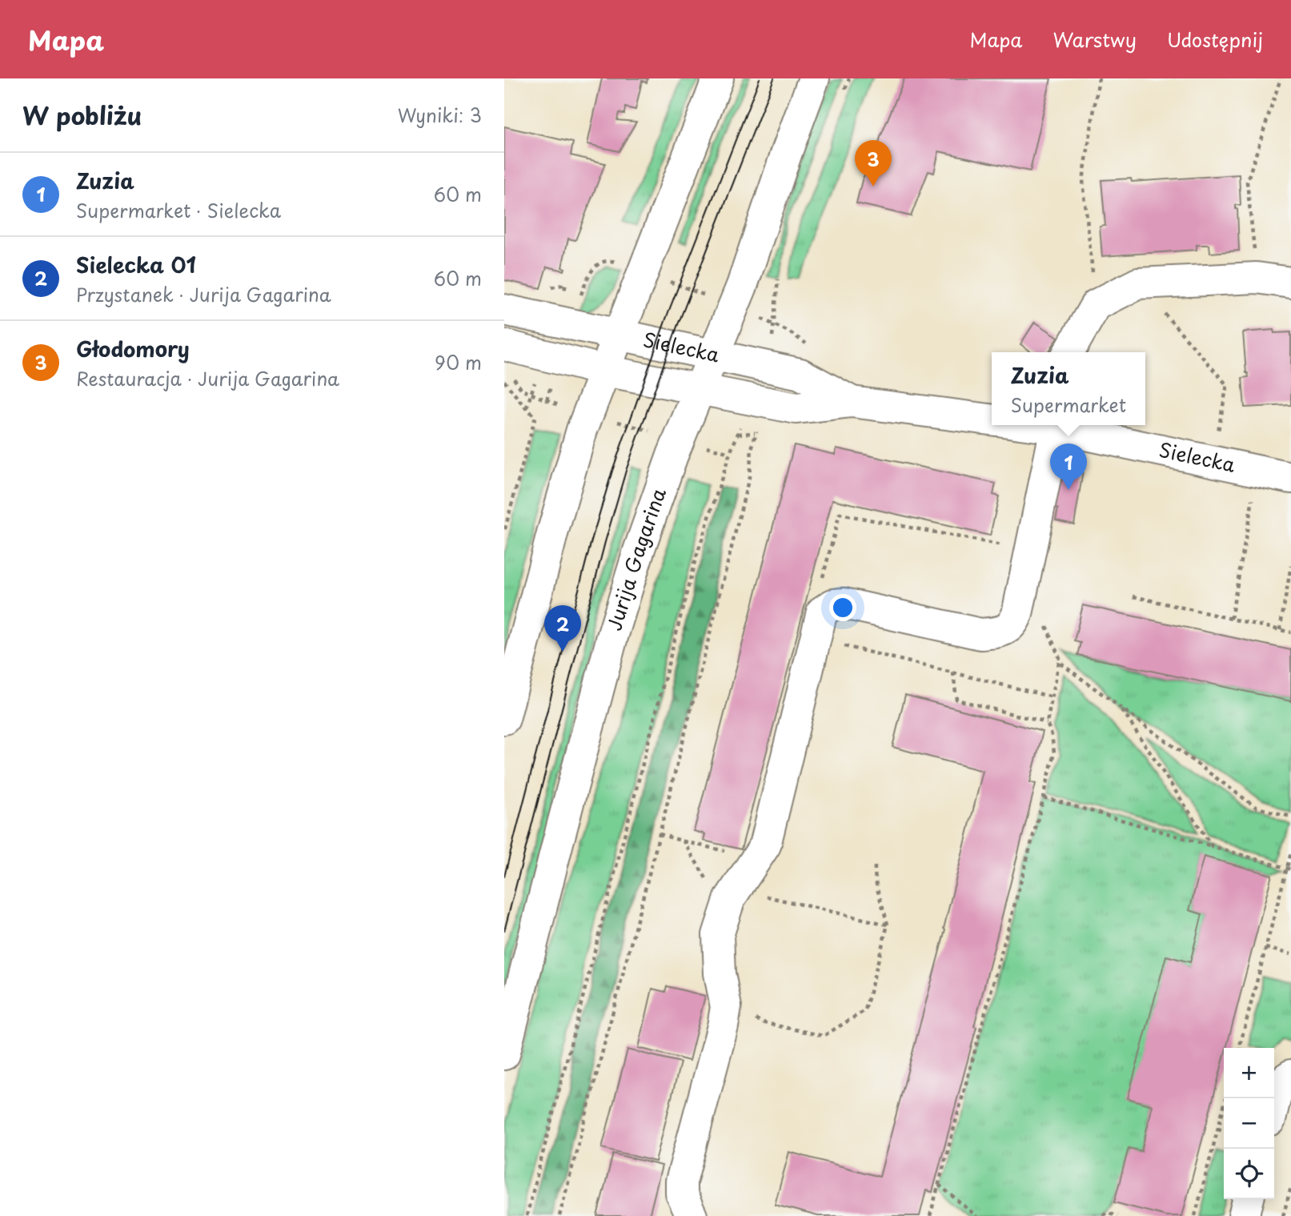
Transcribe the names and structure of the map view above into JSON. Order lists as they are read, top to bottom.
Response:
{
  "streets": {
    "main road": ["Sielecka", "Jurija Gagarina"]
  },
  "crossings": [
    ["Sielecka", "Jurija Gagarina"]
  ],
  "page": {
    "header": "Mapa",
    "nav": ["Mapa", "Warstwy", "Udostępnij"],
    "heading": ["W pobliżu", "Wyniki: 3"],
    "pins": ["3", "1", "2"],
    "list": [
      {
        "mark": "1",
        "name": "Zuzia",
        "note": "Supermarket · Sielecka",
        "value": "60 m"
      },
      {
        "mark": "2",
        "name": "Sielecka 01",
        "note": "Przystanek · Jurija Gagarina",
        "value": "60 m"
      },
      {
        "mark": "3",
        "name": "Głodomory",
        "note": "Restauracja · Jurija Gagarina",
        "value": "90 m"
      }
    ],
    "popup": ["Zuzia", "Supermarket"],
    "map_buttons": ["+", "−"]
  }
}
